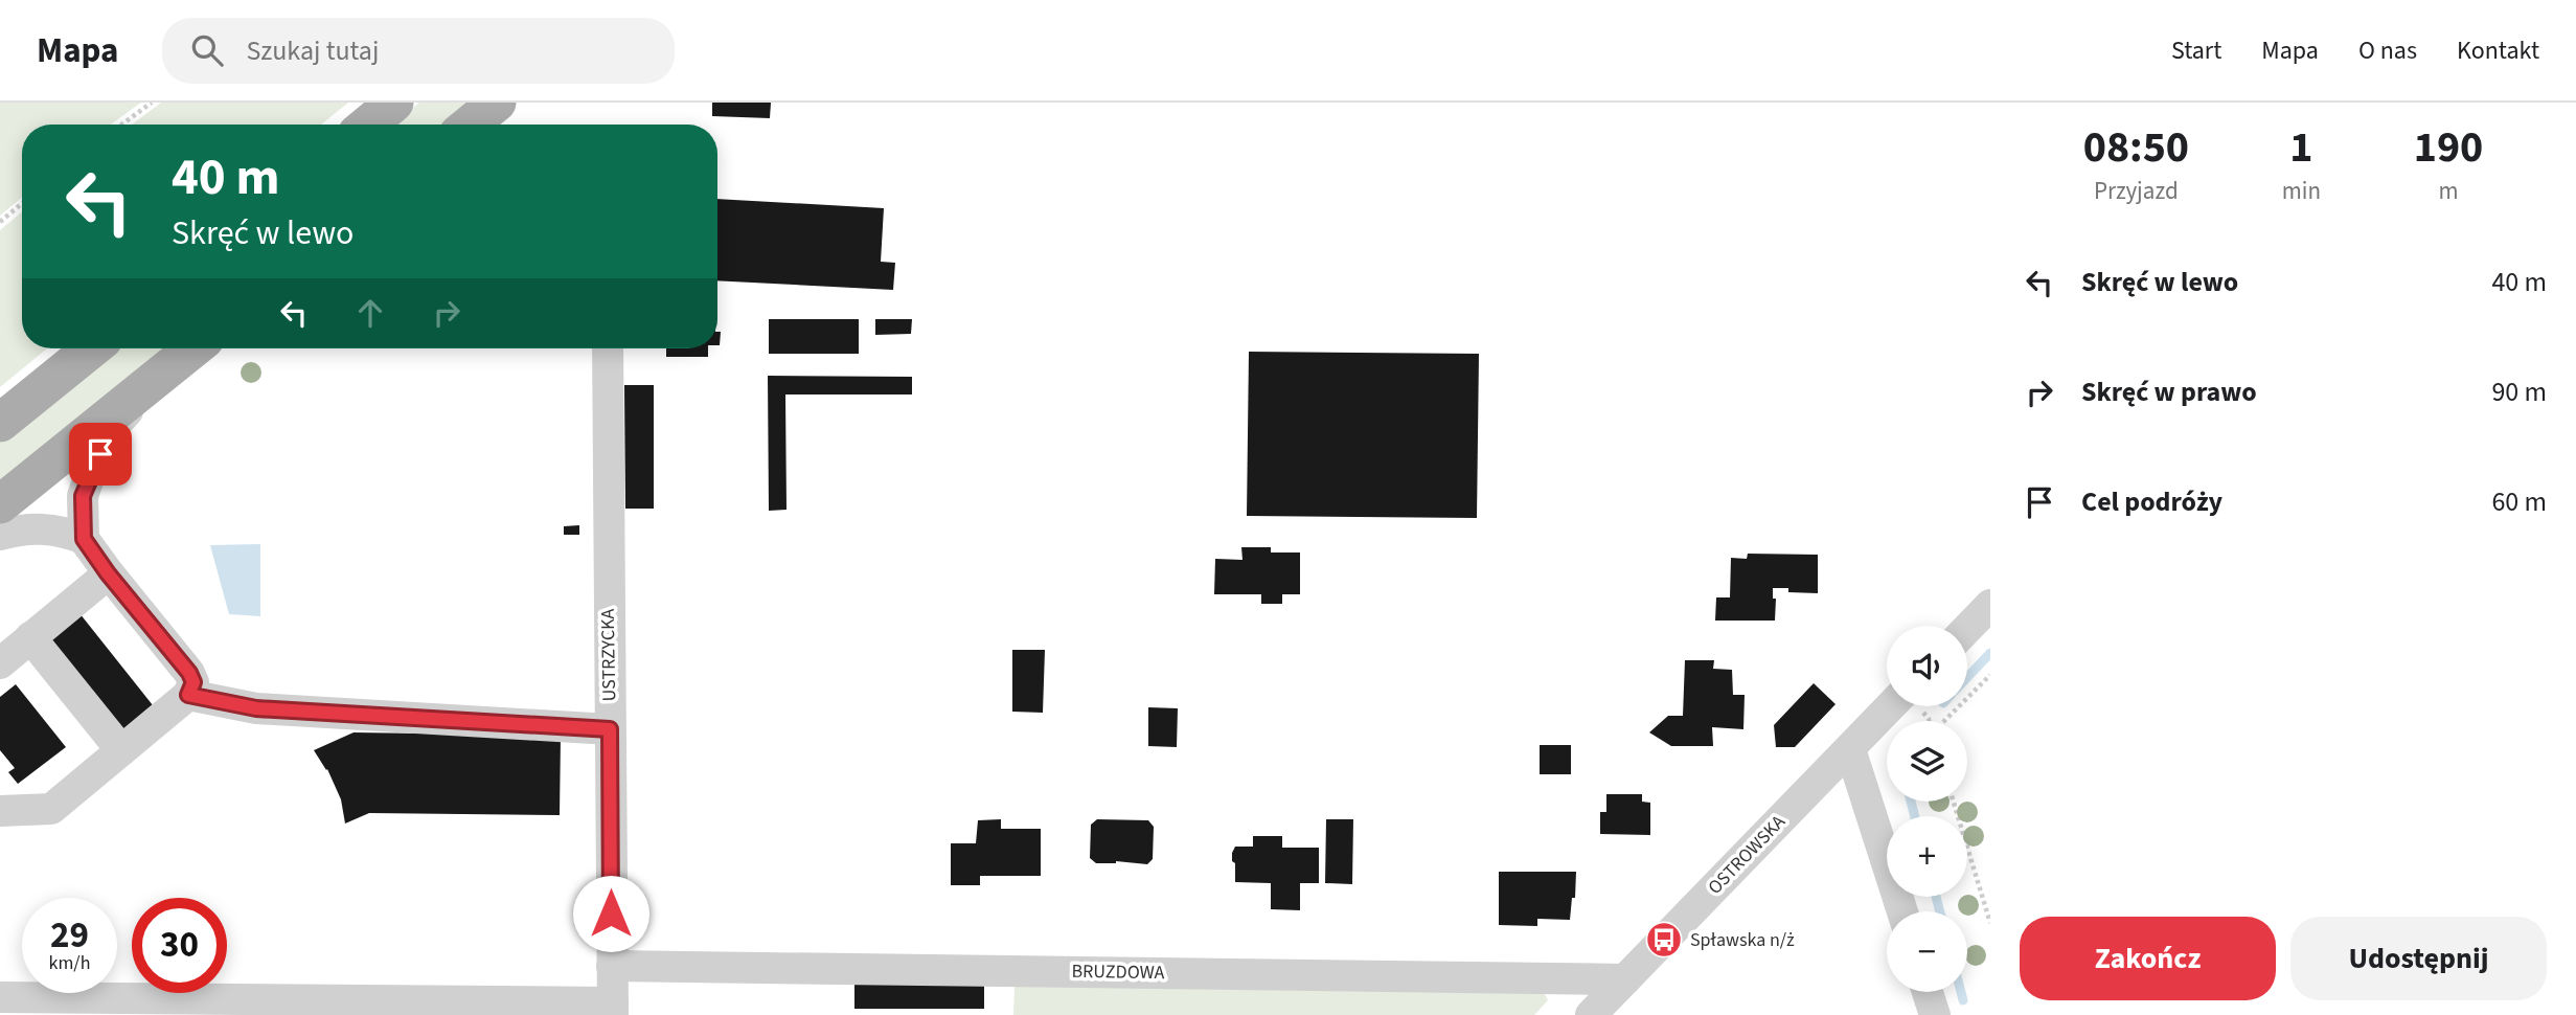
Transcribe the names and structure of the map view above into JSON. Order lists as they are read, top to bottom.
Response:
{
  "streets": {
    "street": ["USTRZYCKA", "OSTROWSKA", "BRUZDOWA"]
  },
  "crossings": [
    ["USTRZYCKA", "BRUZDOWA"],
    ["OSTROWSKA", "BRUZDOWA"]
  ],
  "places": {
    "bus stop": ["Spławska n/ż"]
  },
  "page": {
    "header": "Mapa",
    "search": "Szukaj tutaj",
    "nav": [
      "Start",
      "Mapa",
      "O nas",
      "Kontakt"
    ],
    "eta": [
      "08:50",
      "Przyjazd",
      "1",
      "min",
      "190",
      "m"
    ],
    "turn": ["40 m", "Skręć w lewo"],
    "list": [
      {
        "name": "Skręć w lewo",
        "value": "40 m"
      },
      {
        "name": "Skręć w prawo",
        "value": "90 m"
      },
      {
        "name": "Cel podróży",
        "value": "60 m"
      }
    ],
    "map_buttons": ["+", "−"],
    "speed": "29 km/h",
    "limit": "30",
    "buttons": ["Zakończ", "Udostępnij"]
  }
}
